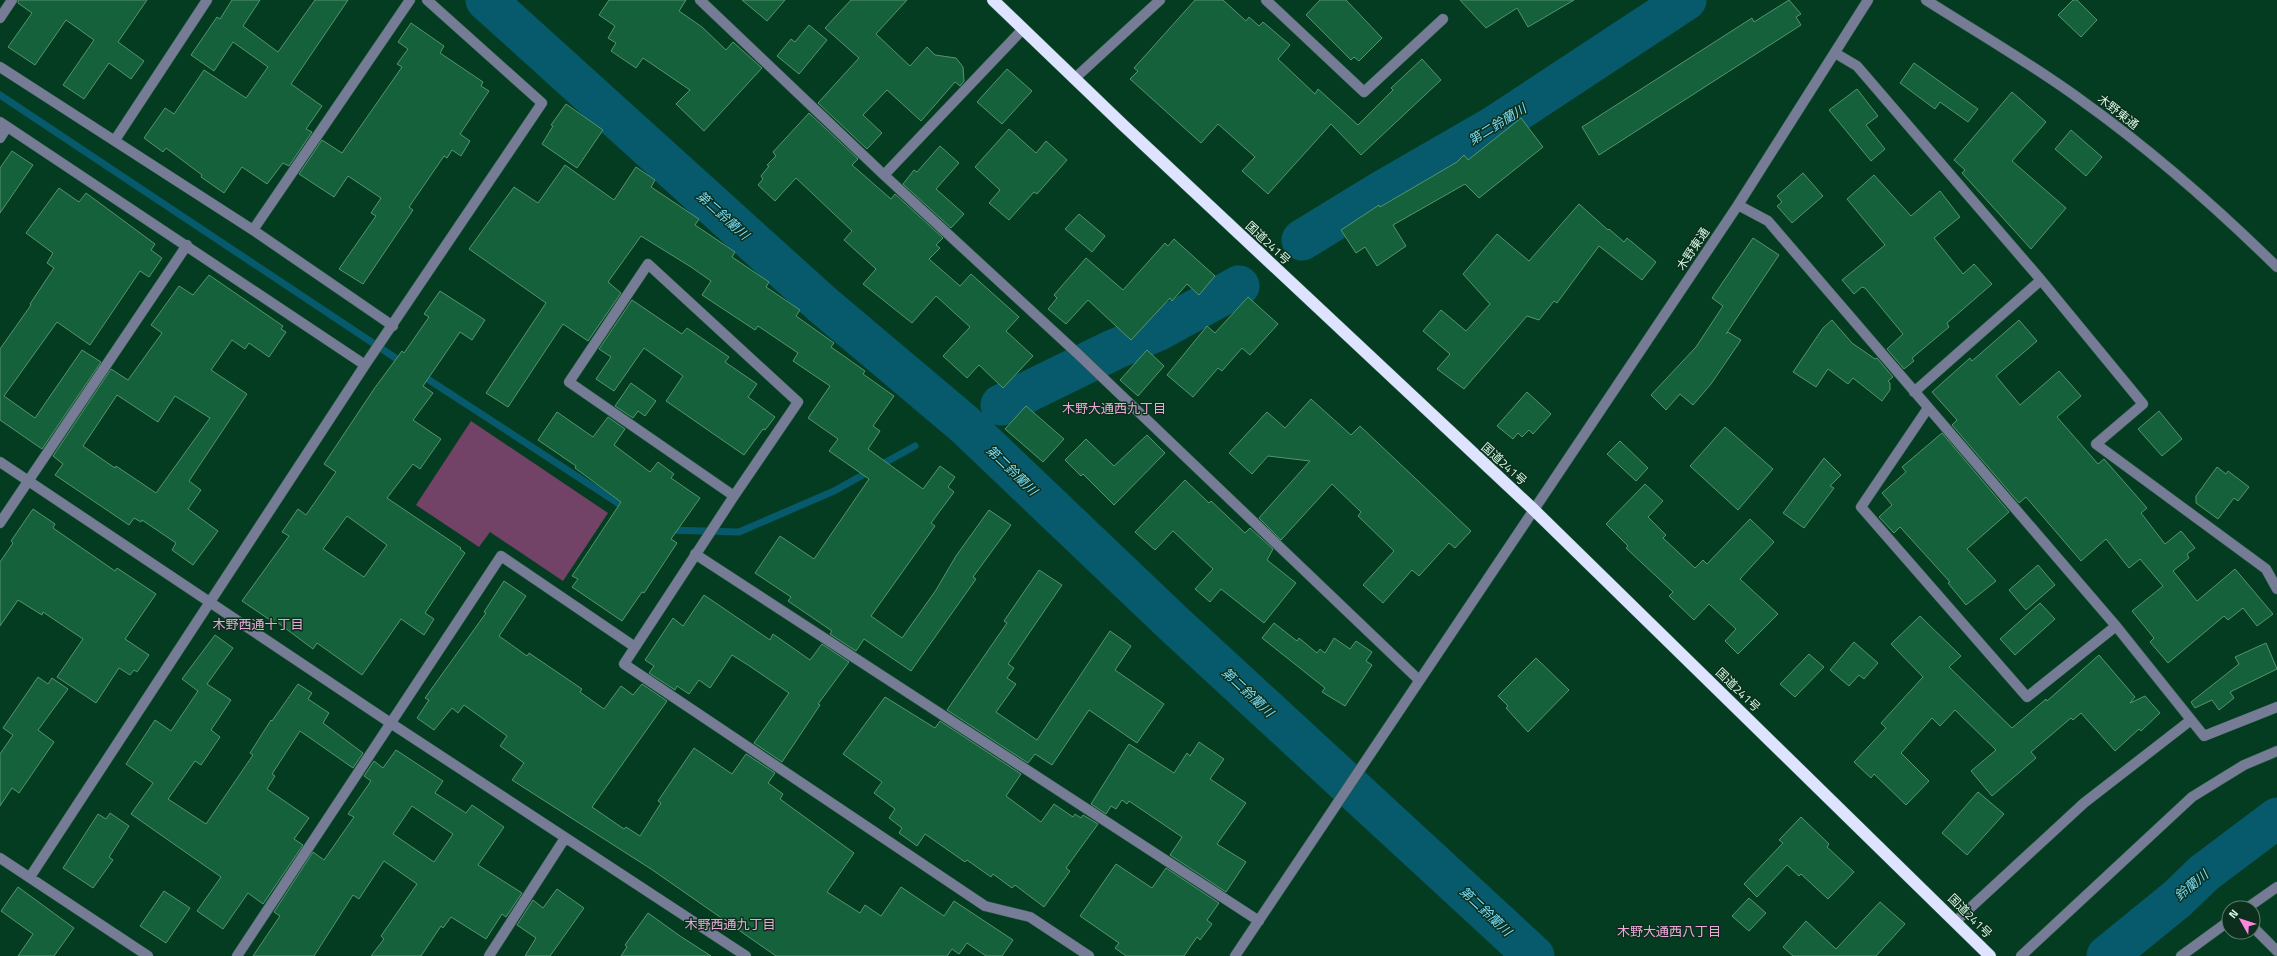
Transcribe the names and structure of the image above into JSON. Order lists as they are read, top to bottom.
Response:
{
  "streets": {
    "highway": ["国道241号"],
    "street": ["木野東通"]
  },
  "crossings": [
    ["木野東通", "国道241号"]
  ],
  "districts": [
    "木野大通西九丁目",
    "木野西通十丁目",
    "木野西通九丁目",
    "木野大通西八丁目"
  ],
  "water": ["第二鈴蘭川", "鈴蘭川"],
  "north": "top left"
}
